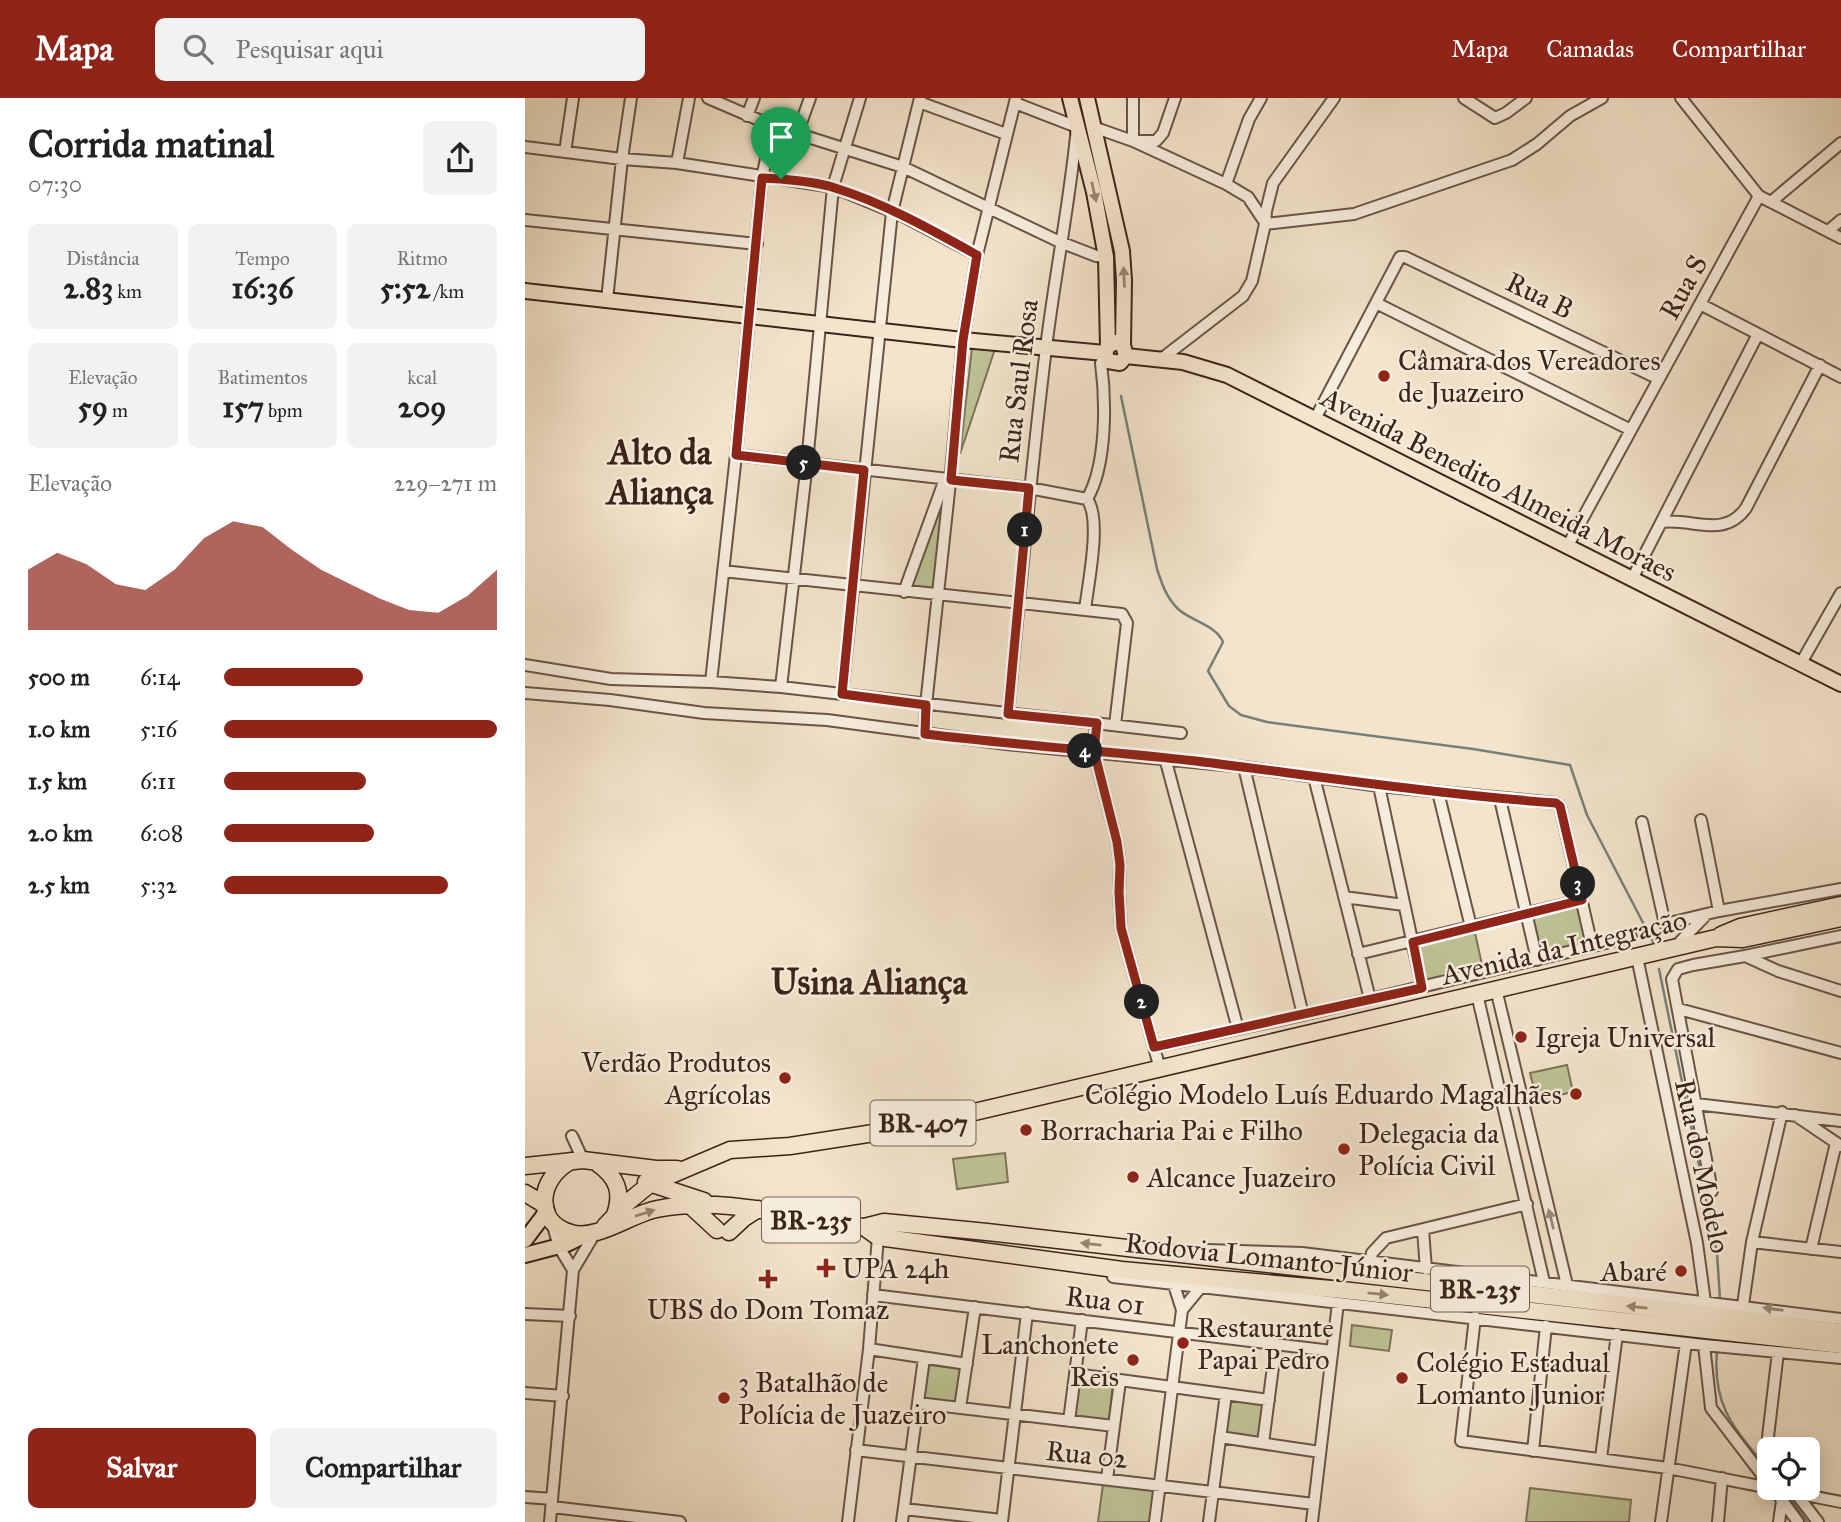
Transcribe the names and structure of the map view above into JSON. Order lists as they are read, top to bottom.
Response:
{
  "streets": {
    "highway": [
      "Avenida da Integração",
      "BR-407",
      "BR-235",
      "Rodovia Lomanto Júnior"
    ],
    "main road": ["Rua Saul Rosa", "Avenida Benedito Almeida Moraes"],
    "street": [
      "Rua S",
      "Rua B",
      "Rua do Modelo",
      "Rua 01",
      "Rua 02"
    ]
  },
  "crossings": [
    ["Rua S", "Rua B"],
    ["Rua S", "Avenida Benedito Almeida Moraes"],
    ["Rua Saul Rosa", "Avenida Benedito Almeida Moraes"],
    ["Avenida da Integração", "BR-407"],
    ["Avenida da Integração", "Rua do Modelo"],
    ["Rua do Modelo", "Rodovia Lomanto Júnior"]
  ],
  "districts": ["Alto da Aliança", "Usina Aliança"],
  "places": {
    "other": [
      "Câmara dos Vereadores de Juazeiro",
      "Igreja Universal",
      "Verdão Produtos Agrícolas",
      "Colégio Modelo Luís Eduardo Magalhães",
      "Borracharia Pai e Filho",
      "Delegacia da Polícia Civil",
      "Alcance Juazeiro",
      "Abaré",
      "Restaurante Papai Pedro",
      "Lanchonete Reis",
      "Colégio Estadual Lomanto Junior",
      "3 Batalhão de Polícia de Juazeiro"
    ],
    "health": ["UPA 24h", "UBS do Dom Tomaz"]
  },
  "page": {
    "header": "Mapa",
    "search": "Pesquisar aqui",
    "nav": ["Mapa", "Camadas", "Compartilhar"],
    "heading": ["Corrida matinal", "07:30"],
    "stats": [
      ["Distância", "2.83 km"],
      ["Tempo", "16:36"],
      ["Ritmo", "5:52 /km"],
      ["Elevação", "59 m"],
      ["Batimentos", "157 bpm"],
      ["kcal", "209"]
    ],
    "pins": [
      "5",
      "1",
      "4",
      "3",
      "2"
    ],
    "chart": ["Elevação", "229–271 m"],
    "list": [
      {
        "name": "500 m",
        "note": "6:14"
      },
      {
        "name": "1.0 km",
        "note": "5:16"
      },
      {
        "name": "1.5 km",
        "note": "6:11"
      },
      {
        "name": "2.0 km",
        "note": "6:08"
      },
      {
        "name": "2.5 km",
        "note": "5:32"
      }
    ],
    "buttons": ["Salvar", "Compartilhar"]
  }
}
